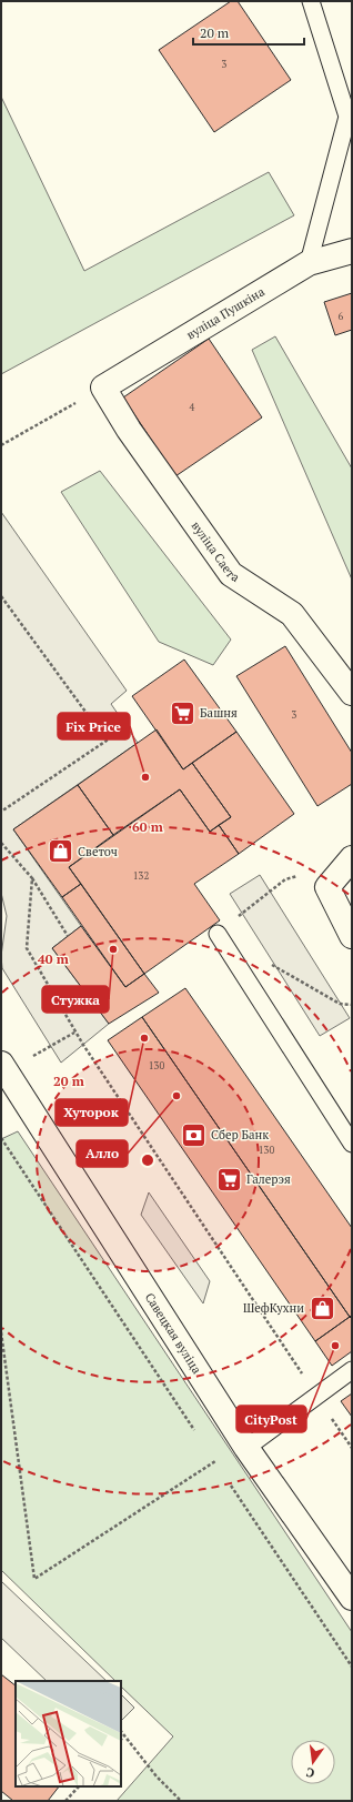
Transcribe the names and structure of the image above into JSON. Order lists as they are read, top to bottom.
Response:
{
  "streets": {
    "street": ["вуліца Пушкіна", "вуліца Саета", "Савецкая вуліца"]
  },
  "crossings": [
    ["вуліца Пушкіна", "вуліца Саета"]
  ],
  "places": {
    "supermarket": ["Башня", "Галерэя"],
    "other": [
      "Fix Price",
      "Стужка",
      "Хуторок",
      "Алло",
      "CityPost"
    ],
    "shop": ["Светоч", "ШефКухни"],
    "bank": ["Сбер Банк"]
  },
  "house_numbers": [
    "3",
    "6",
    "4",
    "3",
    "132",
    "130",
    "130"
  ],
  "scale_bar": "20 m",
  "north": "bottom",
  "rings": ["60 m", "40 m", "20 m"]
}
